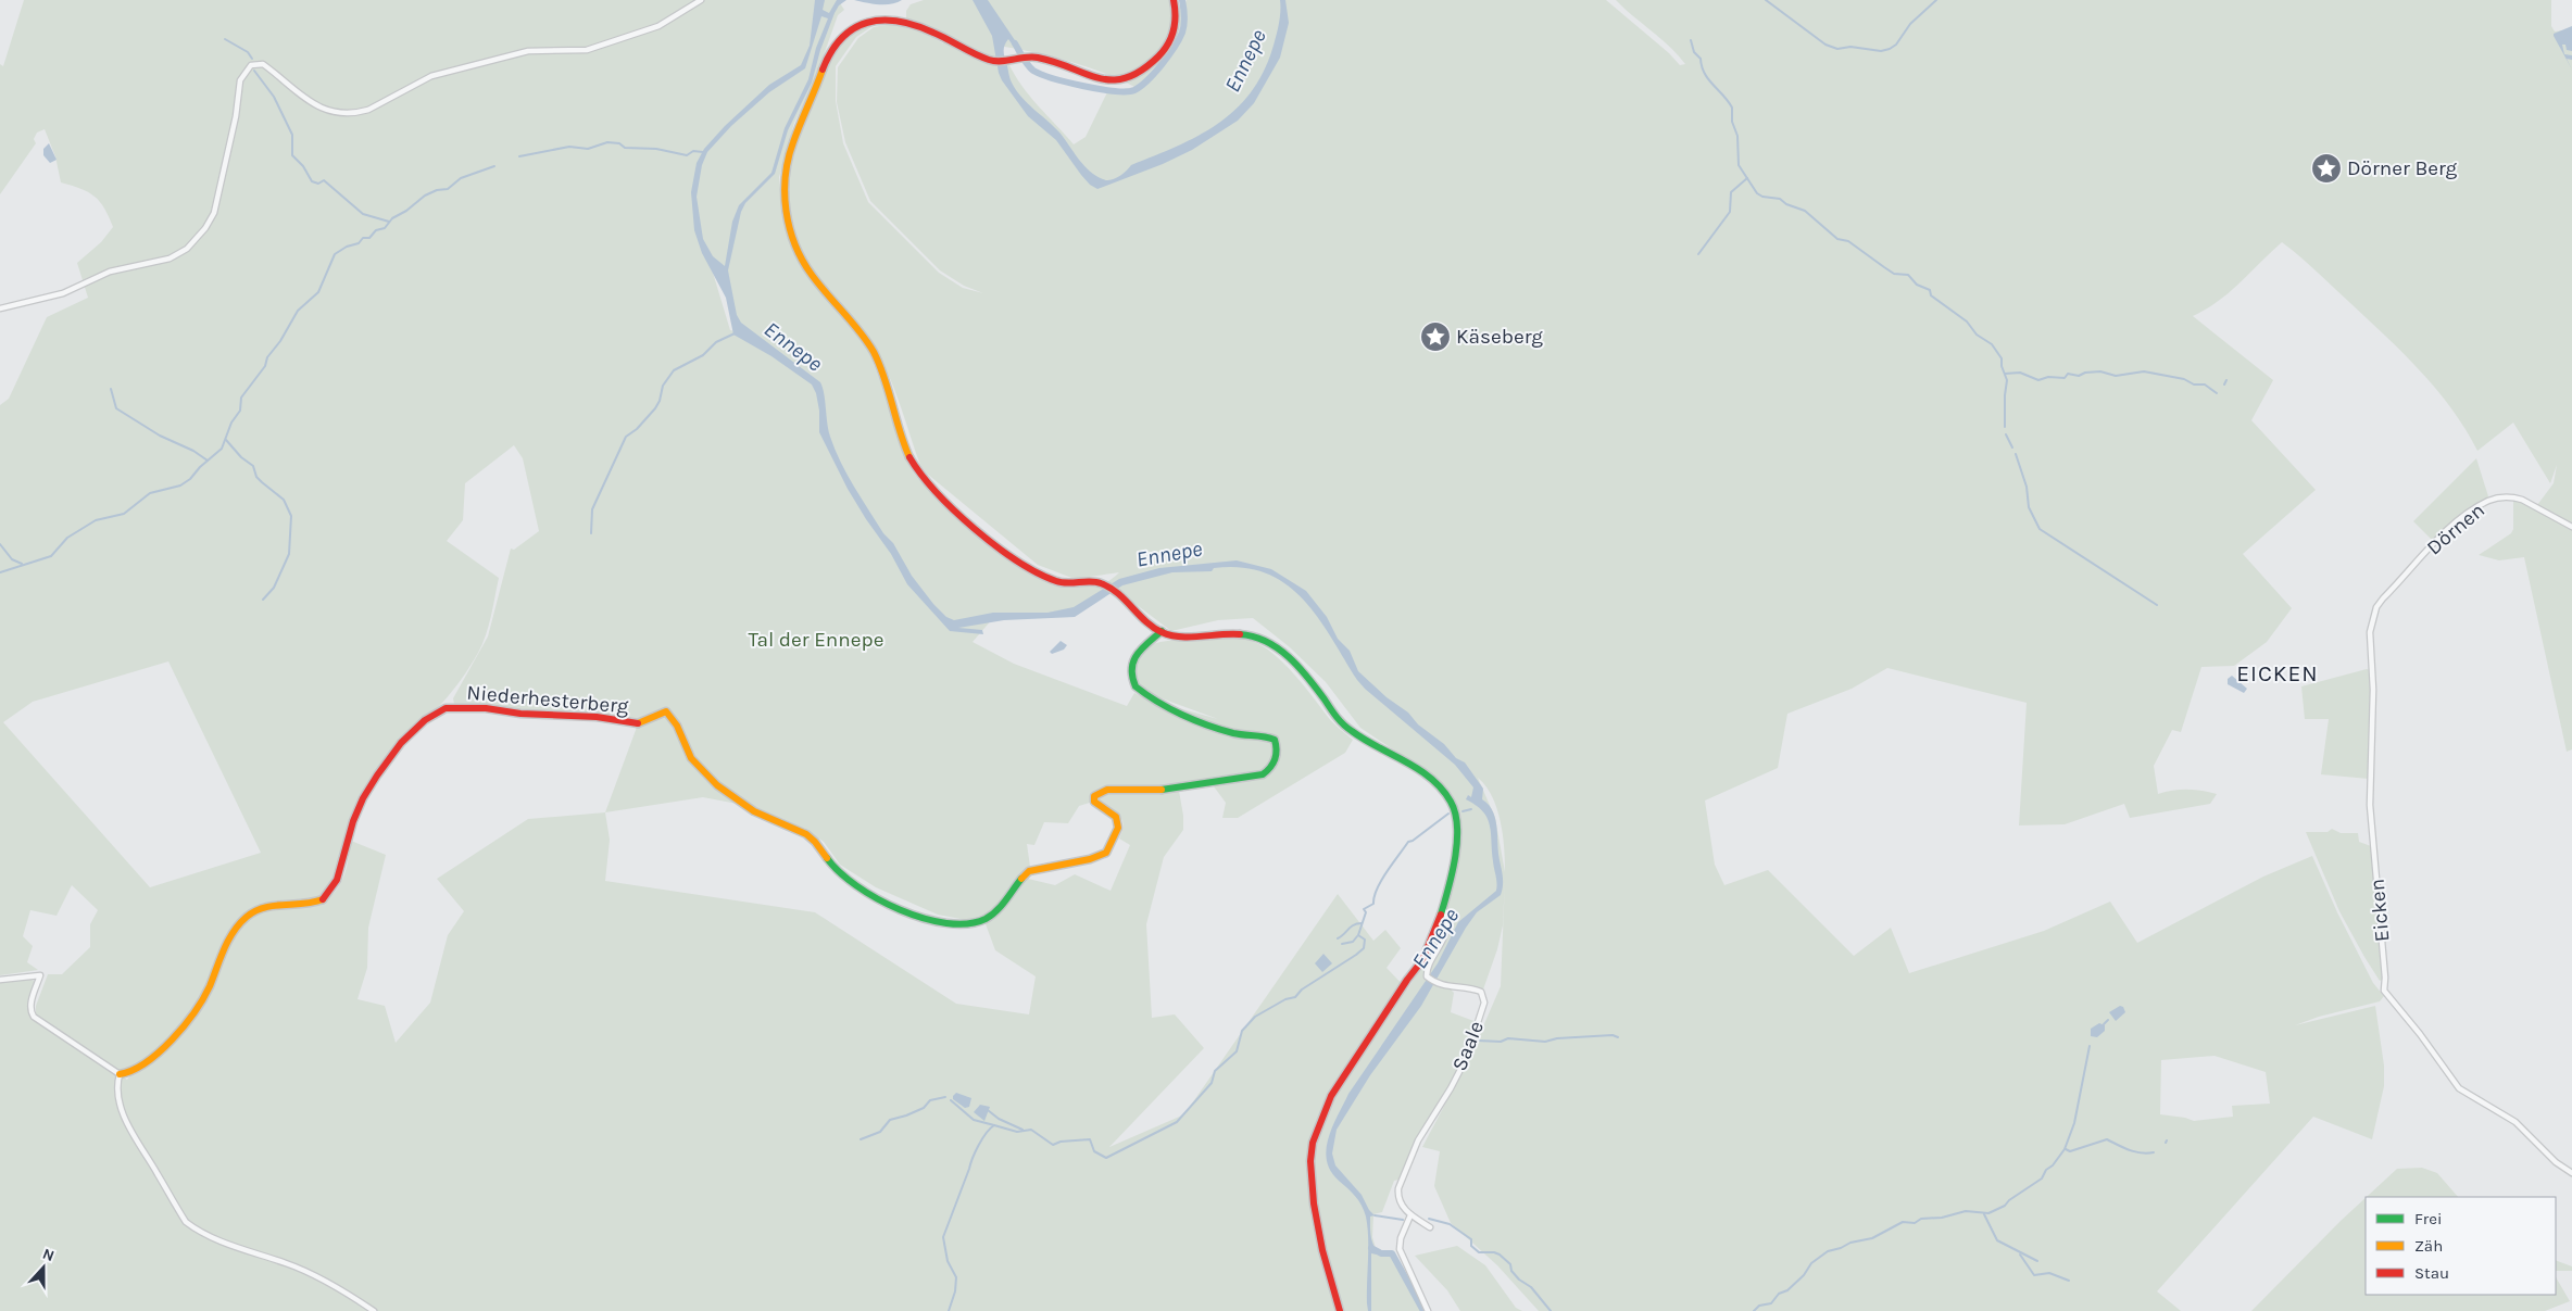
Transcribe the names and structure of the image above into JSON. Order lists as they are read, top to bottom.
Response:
{
  "streets": {
    "street": [
      "Dörnen",
      "Niederhesterberg",
      "Eicken",
      "Saale"
    ]
  },
  "crossings": [
    ["Dörnen", "Eicken"]
  ],
  "districts": ["EICKEN"],
  "water": ["Ennepe"],
  "parks": ["Tal der Ennepe"],
  "places": {
    "place": ["Dörner Berg", "Käseberg"]
  },
  "legend": ["Frei", "Zäh", "Stau"],
  "north": "top"
}
